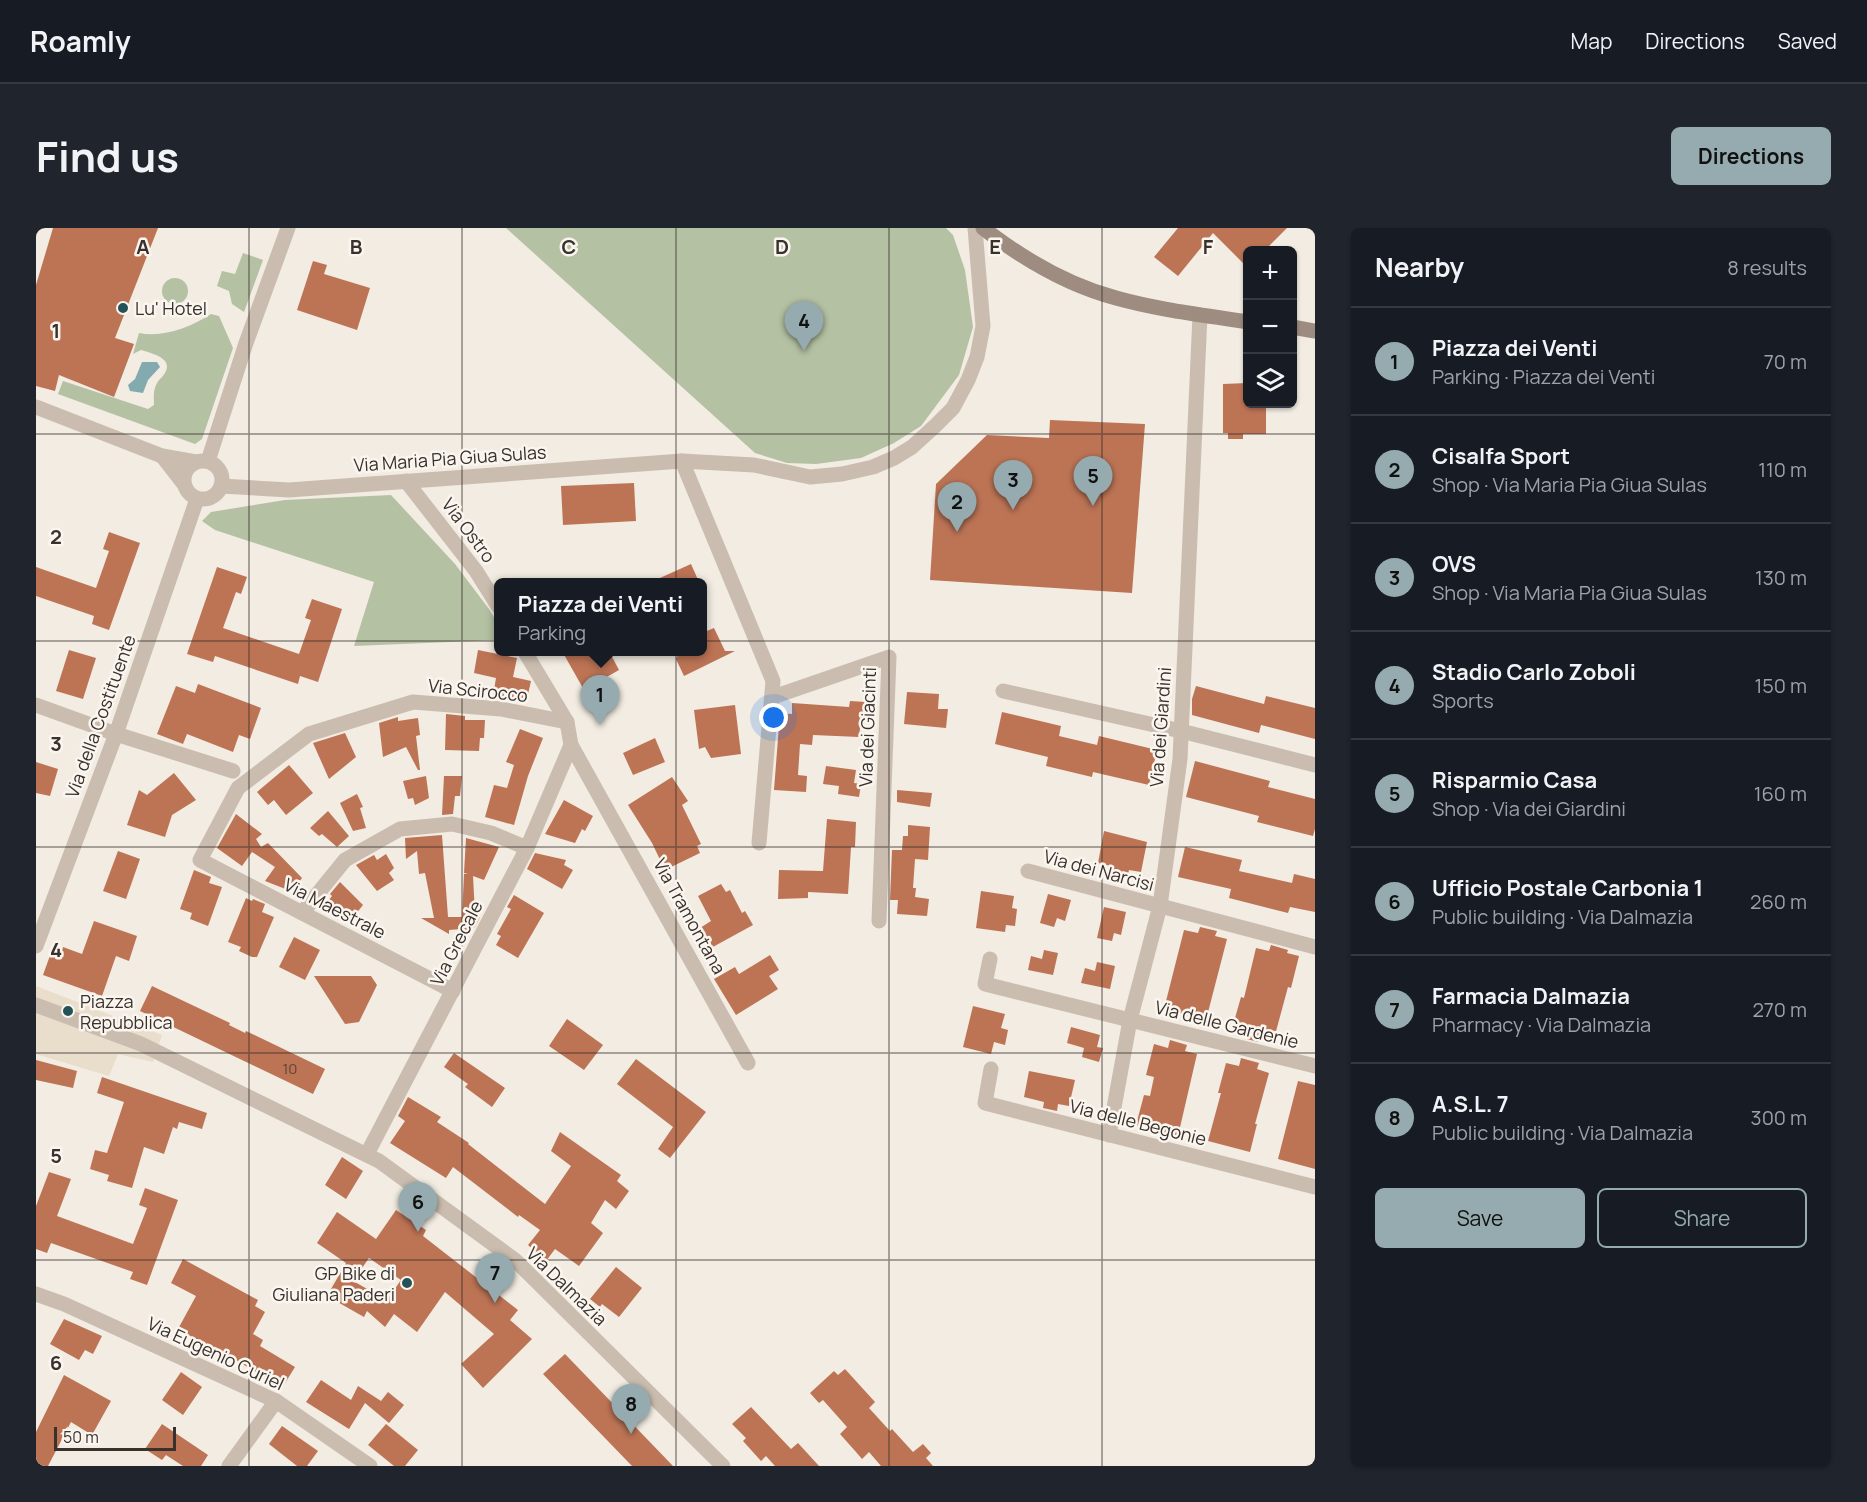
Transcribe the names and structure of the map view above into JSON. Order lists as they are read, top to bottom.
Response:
{
  "streets": {
    "street": [
      "Via Maria Pia Giua Sulas",
      "Via Ostro",
      "Via Scirocco",
      "Via della Costituente",
      "Via dei Giacinti",
      "Via dei Giardini",
      "Via dei Narcisi",
      "Via Maestrale",
      "Via Tramontana",
      "Via Grecale",
      "Via delle Gardenie",
      "Via delle Begonie",
      "Via Dalmazia",
      "Via Eugenio Curiel"
    ]
  },
  "crossings": [
    ["Via Maria Pia Giua Sulas", "Via Ostro"],
    ["Via Maria Pia Giua Sulas", "Via della Costituente"],
    ["Via Scirocco", "Via Maestrale"],
    ["Via dei Giardini", "Via dei Narcisi"],
    ["Via dei Giardini", "Via delle Gardenie"],
    ["Via dei Giardini", "Via delle Begonie"],
    ["Via Maestrale", "Via Grecale"],
    ["Via Tramontana", "Via Grecale"],
    ["Via Grecale", "Via Dalmazia"]
  ],
  "places": ["Lu' Hotel", "Piazza Repubblica", "GP Bike di Giuliana Paderi"],
  "house_numbers": ["10"],
  "scale_bar": "50 m",
  "page": {
    "header": "Roamly",
    "nav": ["Map", "Directions", "Saved"],
    "title": "Find us",
    "buttons": [
      "Directions",
      ["Save", "Share"]
    ],
    "heading": ["Nearby", "8 results"],
    "map_buttons": ["+", "−"],
    "pins": [
      "4",
      "5",
      "3",
      "2",
      "1",
      "6",
      "7",
      "8"
    ],
    "list": [
      {
        "mark": "1",
        "name": "Piazza dei Venti",
        "note": "Parking · Piazza dei Venti",
        "value": "70 m"
      },
      {
        "mark": "2",
        "name": "Cisalfa Sport",
        "note": "Shop · Via Maria Pia Giua Sulas",
        "value": "110 m"
      },
      {
        "mark": "3",
        "name": "OVS",
        "note": "Shop · Via Maria Pia Giua Sulas",
        "value": "130 m"
      },
      {
        "mark": "4",
        "name": "Stadio Carlo Zoboli",
        "note": "Sports",
        "value": "150 m"
      },
      {
        "mark": "5",
        "name": "Risparmio Casa",
        "note": "Shop · Via dei Giardini",
        "value": "160 m"
      },
      {
        "mark": "6",
        "name": "Ufficio Postale Carbonia 1",
        "note": "Public building · Via Dalmazia",
        "value": "260 m"
      },
      {
        "mark": "7",
        "name": "Farmacia Dalmazia",
        "note": "Pharmacy · Via Dalmazia",
        "value": "270 m"
      },
      {
        "mark": "8",
        "name": "A.S.L. 7",
        "note": "Public building · Via Dalmazia",
        "value": "300 m"
      }
    ],
    "popup": ["Piazza dei Venti", "Parking"],
    "scale": "50 m"
  },
  "grid": {
    "columns": [
      "A",
      "B",
      "C",
      "D",
      "E",
      "F"
    ],
    "rows": [
      "1",
      "2",
      "3",
      "4",
      "5",
      "6"
    ]
  }
}
